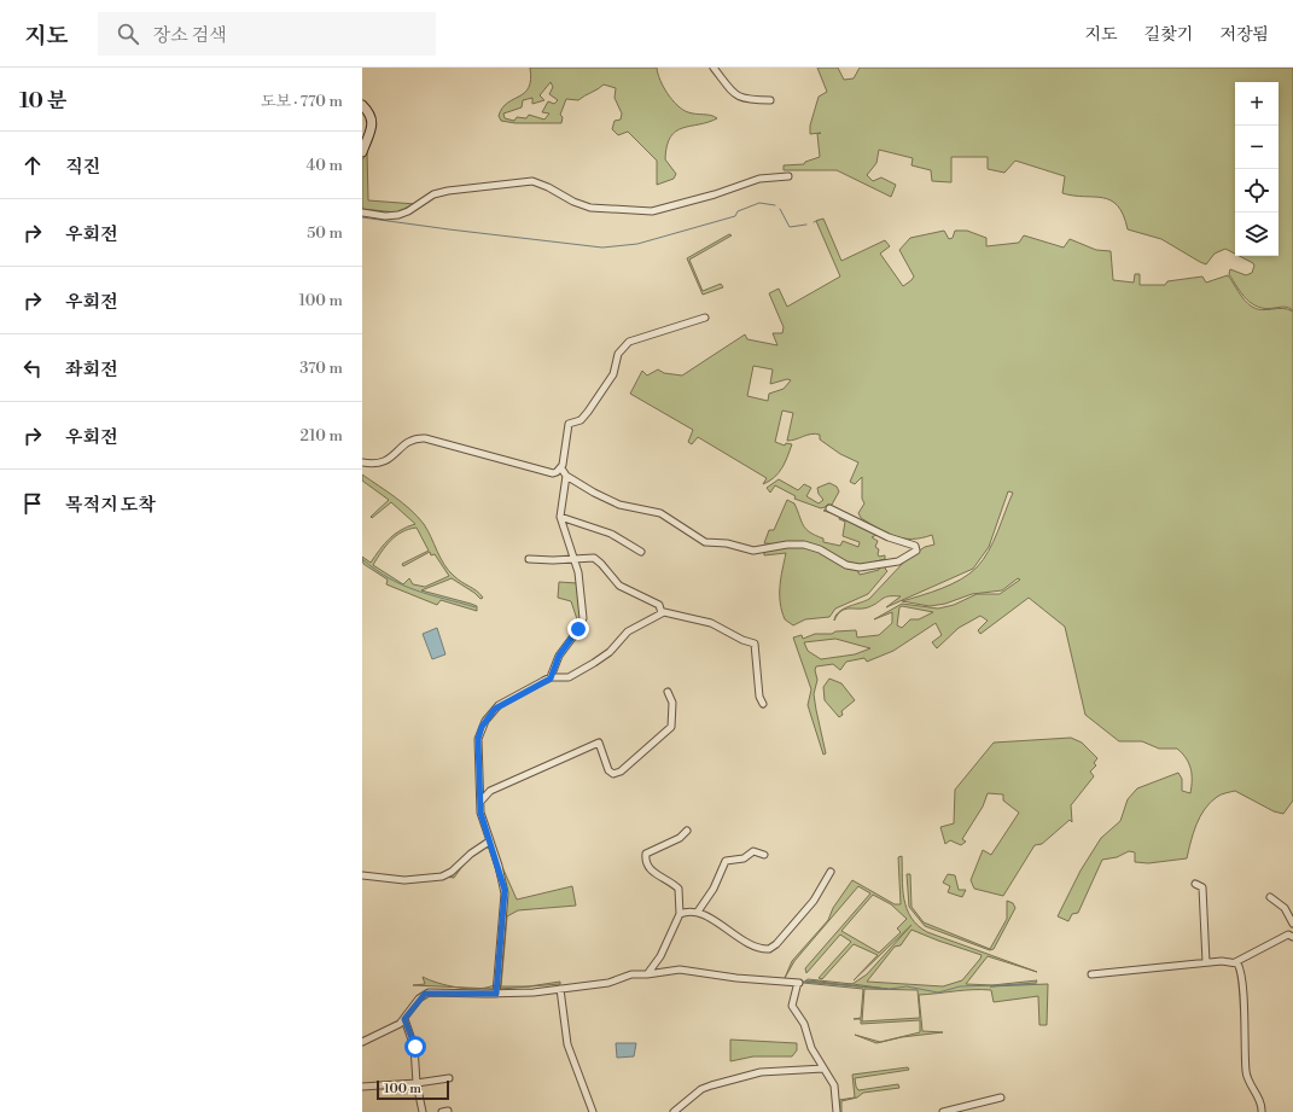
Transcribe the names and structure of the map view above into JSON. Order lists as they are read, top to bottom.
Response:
{
  "scale_bar": "100 m",
  "page": {
    "header": "지도",
    "search": "장소 검색",
    "nav": ["지도", "길찾기", "저장됨"],
    "heading": ["10 분", "도보 · 770 m"],
    "map_buttons": ["+", "−"],
    "list": [
      ["직진", "40 m"],
      ["우회전", "50 m"],
      ["우회전", "100 m"],
      ["좌회전", "370 m"],
      ["우회전", "210 m"],
      "목적지 도착"
    ],
    "scale": "100 m"
  }
}
